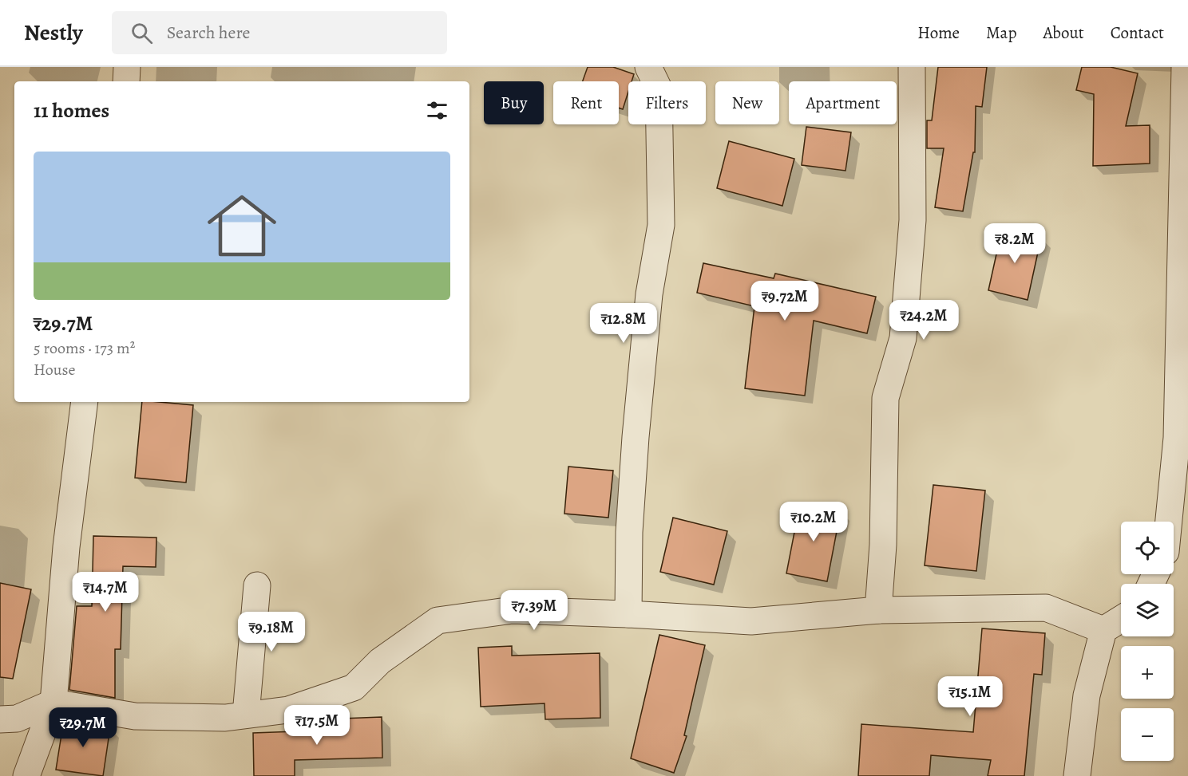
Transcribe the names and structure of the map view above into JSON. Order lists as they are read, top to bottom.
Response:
{
  "page": {
    "header": "Nestly",
    "search": "Search here",
    "nav": [
      "Home",
      "Map",
      "About",
      "Contact"
    ],
    "chip": [
      "Buy",
      "Rent",
      "Filters",
      "New",
      "Apartment"
    ],
    "heading": "11 homes",
    "list": [
      {
        "name": "₹29.7M",
        "note": "5 rooms · 173 m² · House"
      }
    ],
    "price": [
      "₹8.2M",
      "₹9.72M",
      "₹24.2M",
      "₹12.8M",
      "₹10.2M",
      "₹14.7M",
      "₹7.39M",
      "₹9.18M",
      "₹15.1M",
      "₹17.5M",
      "₹29.7M"
    ],
    "map_buttons": ["+", "−"]
  }
}
